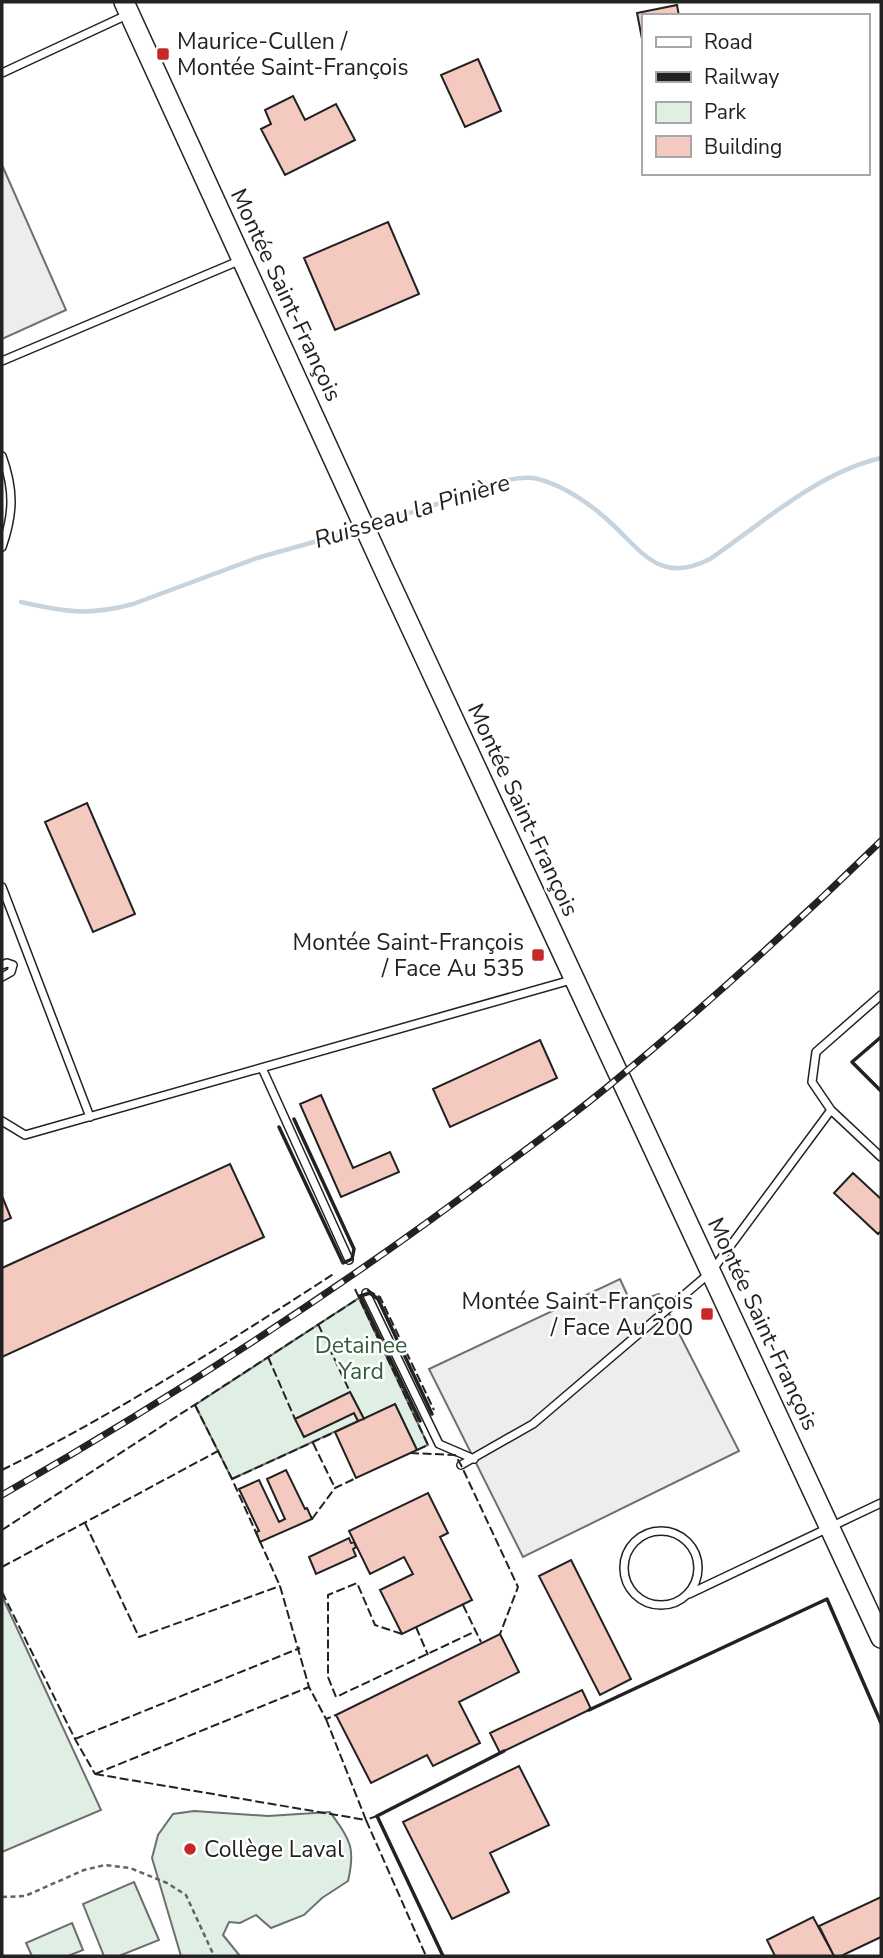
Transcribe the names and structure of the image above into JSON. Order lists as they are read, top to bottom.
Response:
{
  "streets": {
    "street": ["Montée Saint-François"]
  },
  "water": ["Ruisseau la Pinière"],
  "parks": ["Detainee Yard"],
  "places": {
    "transit": ["Maurice-Cullen / Montée Saint-François", "Montée Saint-François / Face Au 535", "Montée Saint-François / Face Au 200"],
    "other": ["Collège Laval"]
  },
  "legend": [
    "Road",
    "Railway",
    "Park",
    "Building"
  ]
}
